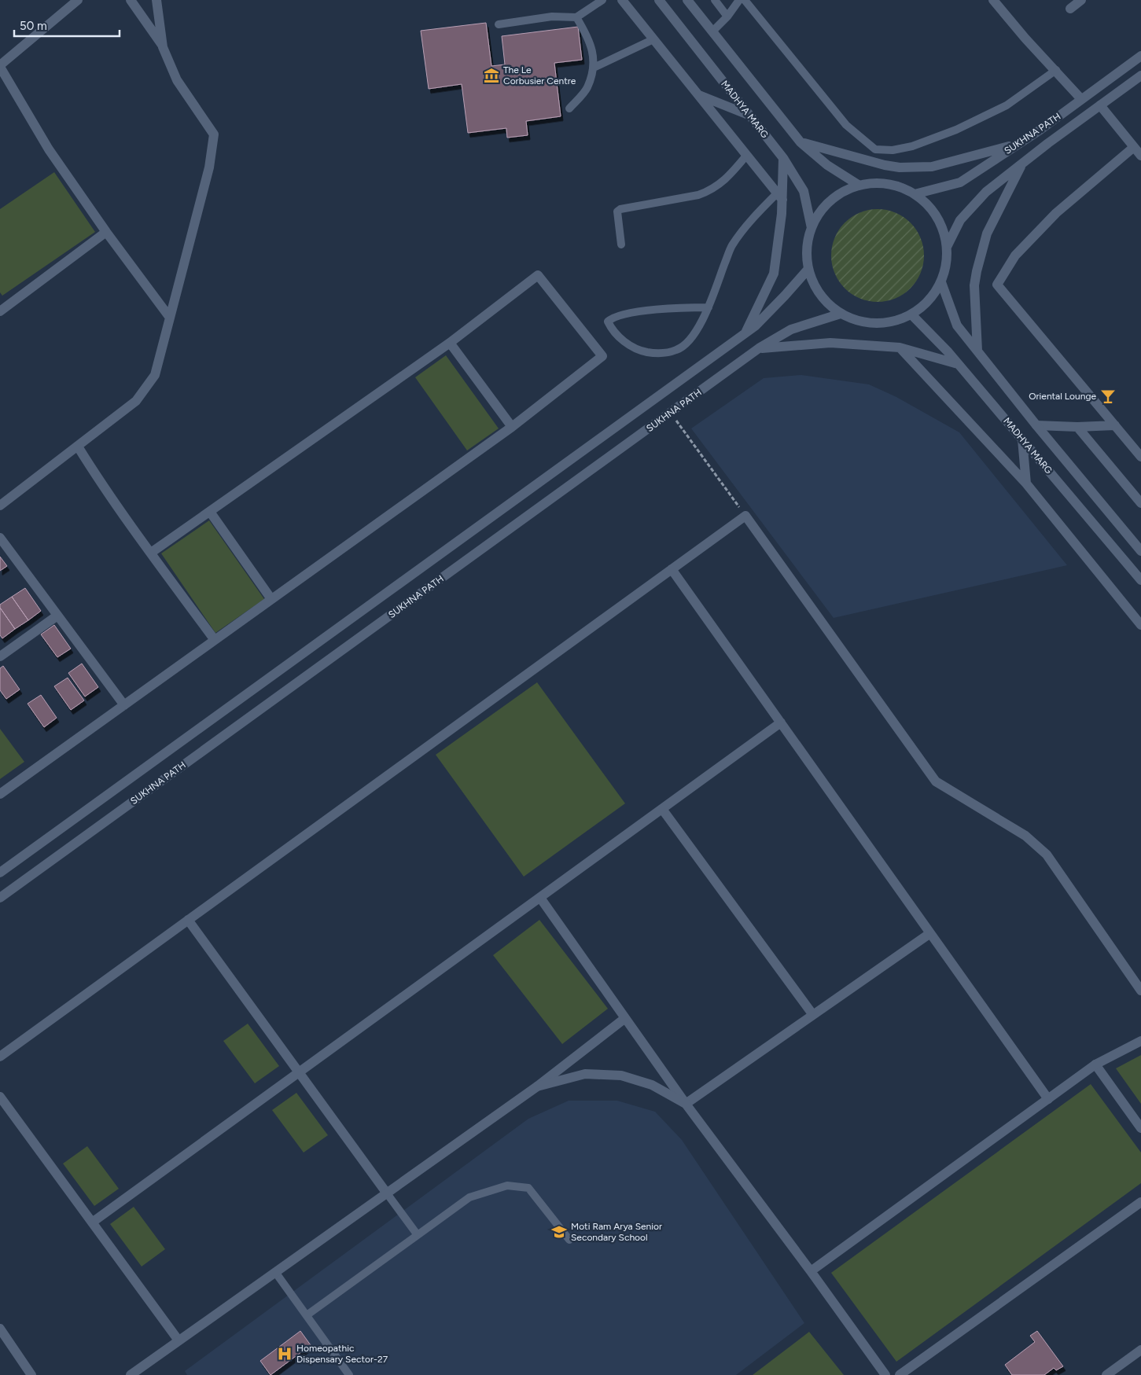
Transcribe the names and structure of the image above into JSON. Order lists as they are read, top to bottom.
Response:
{
  "streets": {
    "street": ["MADHYA MARG", "SUKHNA PATH"]
  },
  "crossings": [
    ["MADHYA MARG", "SUKHNA PATH"]
  ],
  "places": {
    "museum": ["The Le Corbusier Centre"],
    "bar": ["Oriental Lounge"],
    "school or university": ["Moti Ram Arya Senior Secondary School"],
    "hospital": ["Homeopathic Dispensary Sector-27"]
  },
  "scale_bar": "50 m"
}
